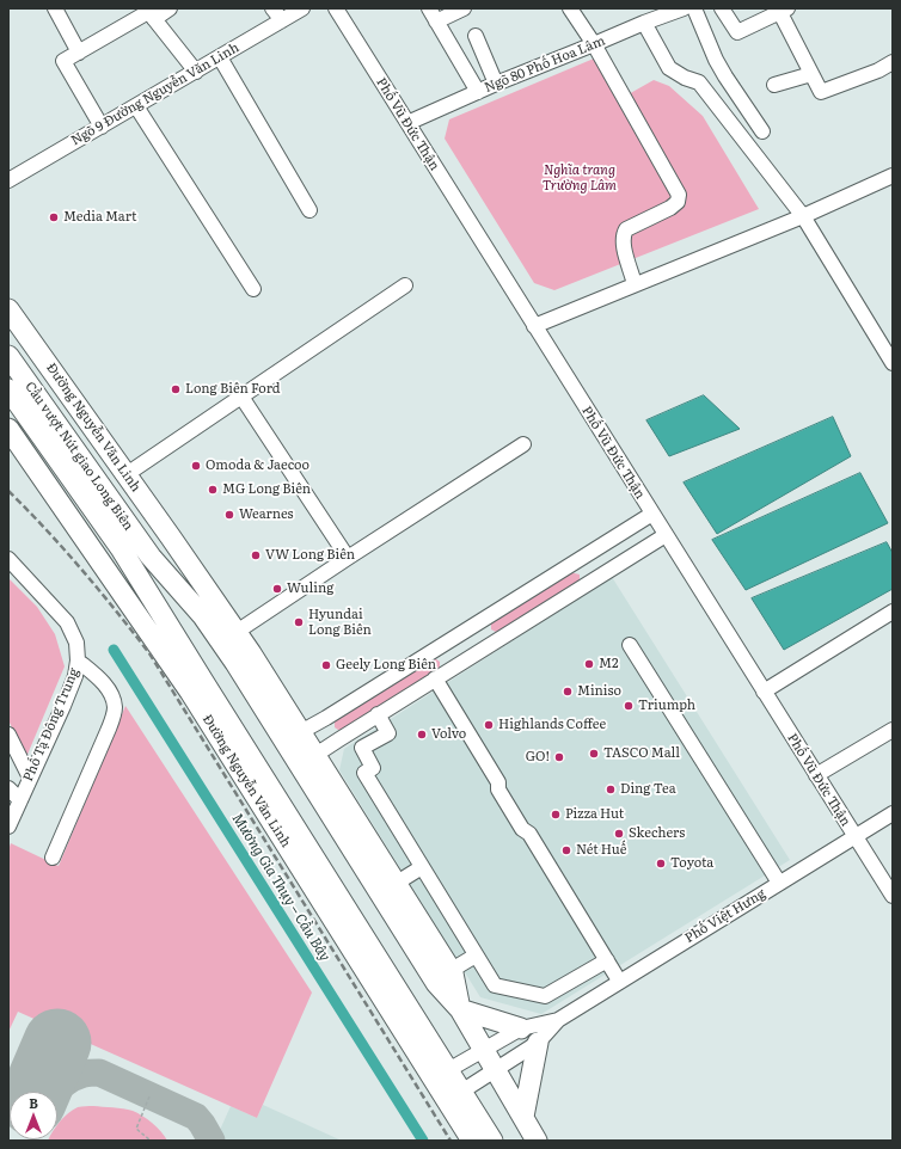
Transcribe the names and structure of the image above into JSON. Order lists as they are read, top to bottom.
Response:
{
  "streets": {
    "highway": ["Đường Nguyễn Văn Linh", "Cầu vượt Nút giao Long Biên"],
    "street": [
      "Ngõ 80 Phố Hoa Lâm",
      "Ngõ 9 Đường Nguyễn Văn Linh",
      "Phố Vũ Đức Thận",
      "Phố Tạ Đông Trung",
      "Phố Việt Hưng"
    ]
  },
  "crossings": [
    ["Ngõ 80 Phố Hoa Lâm", "Phố Vũ Đức Thận"],
    ["Phố Vũ Đức Thận", "Phố Việt Hưng"],
    ["Đường Nguyễn Văn Linh", "Cầu vượt Nút giao Long Biên"],
    ["Đường Nguyễn Văn Linh", "Phố Việt Hưng"]
  ],
  "water": ["Mương Gia Thụy – Cầu Bây"],
  "parks": ["Nghĩa trang Trường Lâm"],
  "places": [
    "Media Mart",
    "Long Biên Ford",
    "Omoda & Jaecoo",
    "MG Long Biên",
    "Wearnes",
    "VW Long Biên",
    "Wuling",
    "Hyundai Long Biên",
    "M2",
    "Geely Long Biên",
    "Miniso",
    "Triumph",
    "Highlands Coffee",
    "Volvo",
    "TASCO Mall",
    "GO!",
    "Ding Tea",
    "Pizza Hut",
    "Skechers",
    "Nét Huế",
    "Toyota"
  ],
  "north": "top"
}
